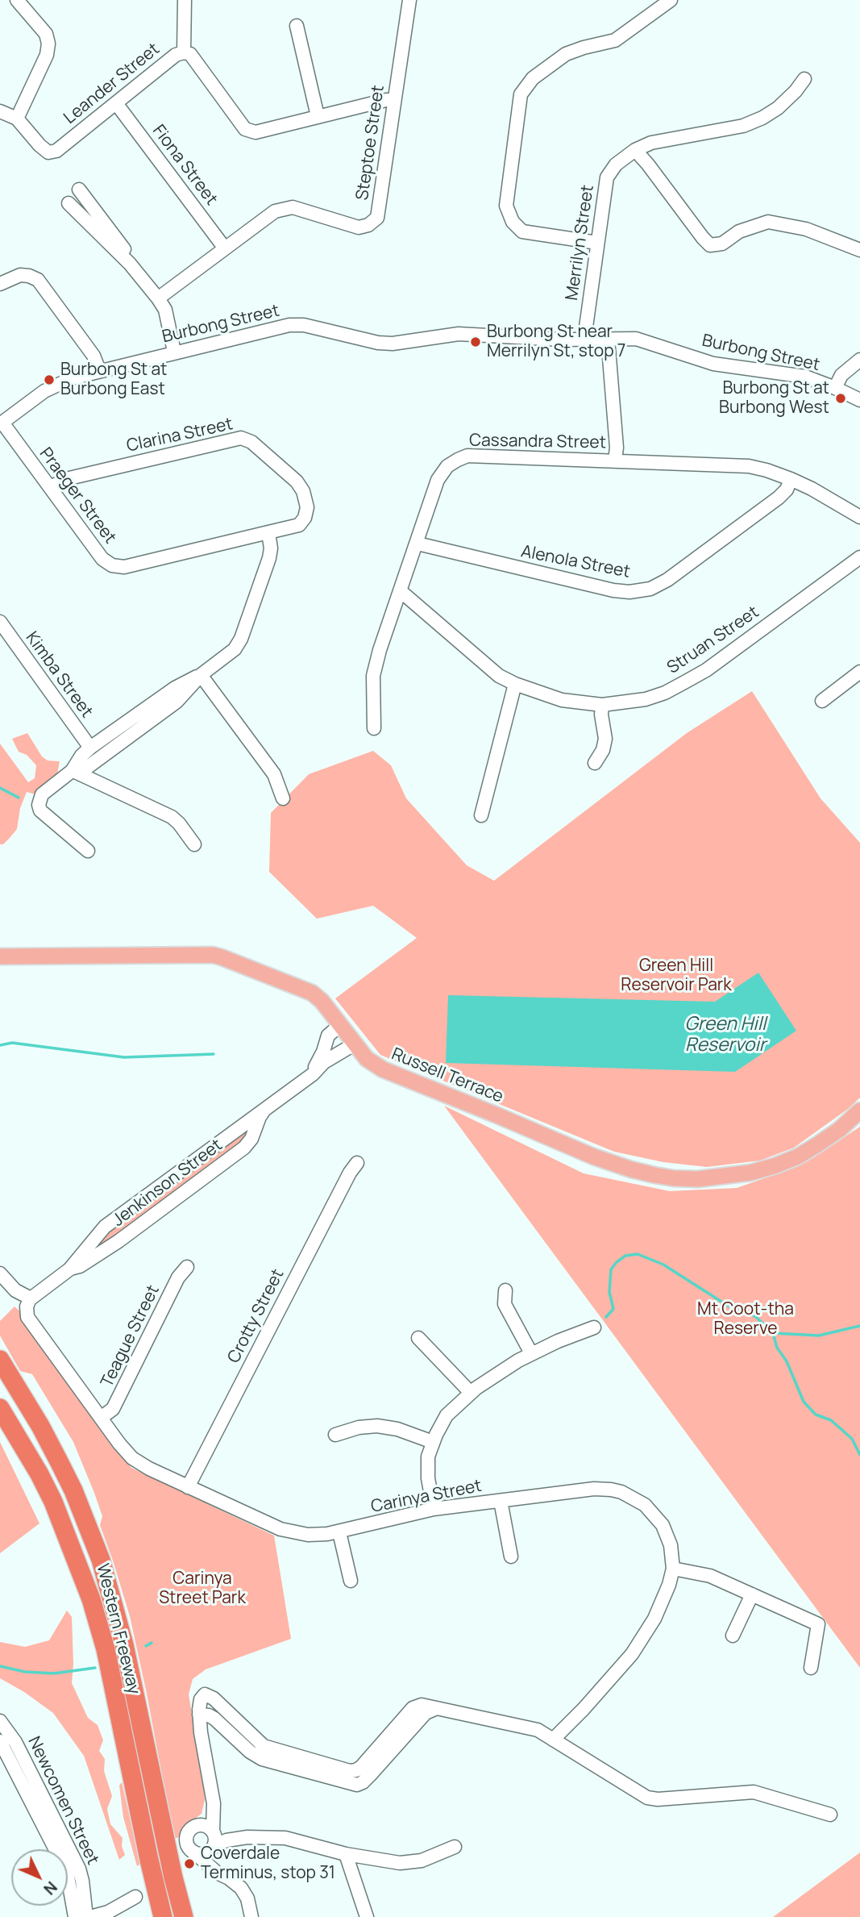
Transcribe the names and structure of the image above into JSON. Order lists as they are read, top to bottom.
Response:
{
  "streets": {
    "highway": ["Western Freeway"],
    "main road": ["Russell Terrace"],
    "street": [
      "Leander Street",
      "Steptoe Street",
      "Fiona Street",
      "Merrilyn Street",
      "Burbong Street",
      "Clarina Street",
      "Cassandra Street",
      "Praeger Street",
      "Alenola Street",
      "Struan Street",
      "Kimba Street",
      "Jenkinson Street",
      "Crotty Street",
      "Teague Street",
      "Carinya Street",
      "Newcomen Street"
    ]
  },
  "crossings": [
    ["Leander Street", "Steptoe Street"],
    ["Leander Street", "Fiona Street"],
    ["Steptoe Street", "Fiona Street"],
    ["Merrilyn Street", "Burbong Street"],
    ["Burbong Street", "Praeger Street"],
    ["Clarina Street", "Praeger Street"],
    ["Cassandra Street", "Alenola Street"],
    ["Cassandra Street", "Struan Street"],
    ["Russell Terrace", "Jenkinson Street"],
    ["Jenkinson Street", "Carinya Street"],
    ["Crotty Street", "Carinya Street"],
    ["Teague Street", "Carinya Street"]
  ],
  "water": ["Green Hill Reservoir"],
  "parks": ["Green Hill Reservoir Park", "Mt Coot-tha Reserve", "Carinya Street Park"],
  "places": [
    "Burbong St near Merrilyn St, stop 7",
    "Burbong St at Burbong East",
    "Burbong St at Burbong West",
    "Coverdale Terminus, stop 31"
  ],
  "north": "bottom right"
}
